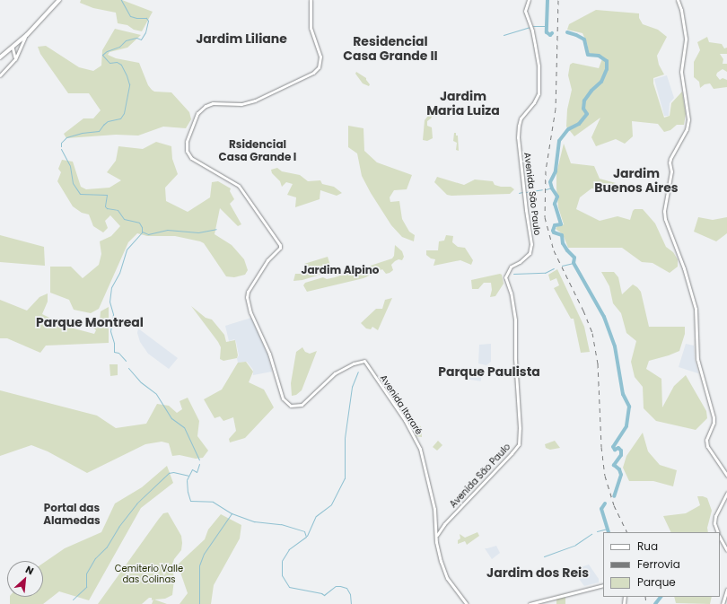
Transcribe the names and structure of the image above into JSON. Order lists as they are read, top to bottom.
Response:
{
  "streets": {
    "main road": ["Avenida São Paulo", "Avenida Itararé"]
  },
  "crossings": [
    ["Avenida São Paulo", "Avenida Itararé"]
  ],
  "districts": [
    "Jardim Liliane",
    "Residencial Casa Grande II",
    "Jardim Maria Luiza",
    "Rsidencial Casa Grande I",
    "Jardim Buenos Aires",
    "Jardim Alpino",
    "Parque Montreal",
    "Parque Paulista",
    "Portal das Alamedas",
    "Jardim dos Reis"
  ],
  "parks": ["Cemiterio Valle das Colinas"],
  "legend": ["Rua", "Ferrovia", "Parque"],
  "north": "top right"
}
